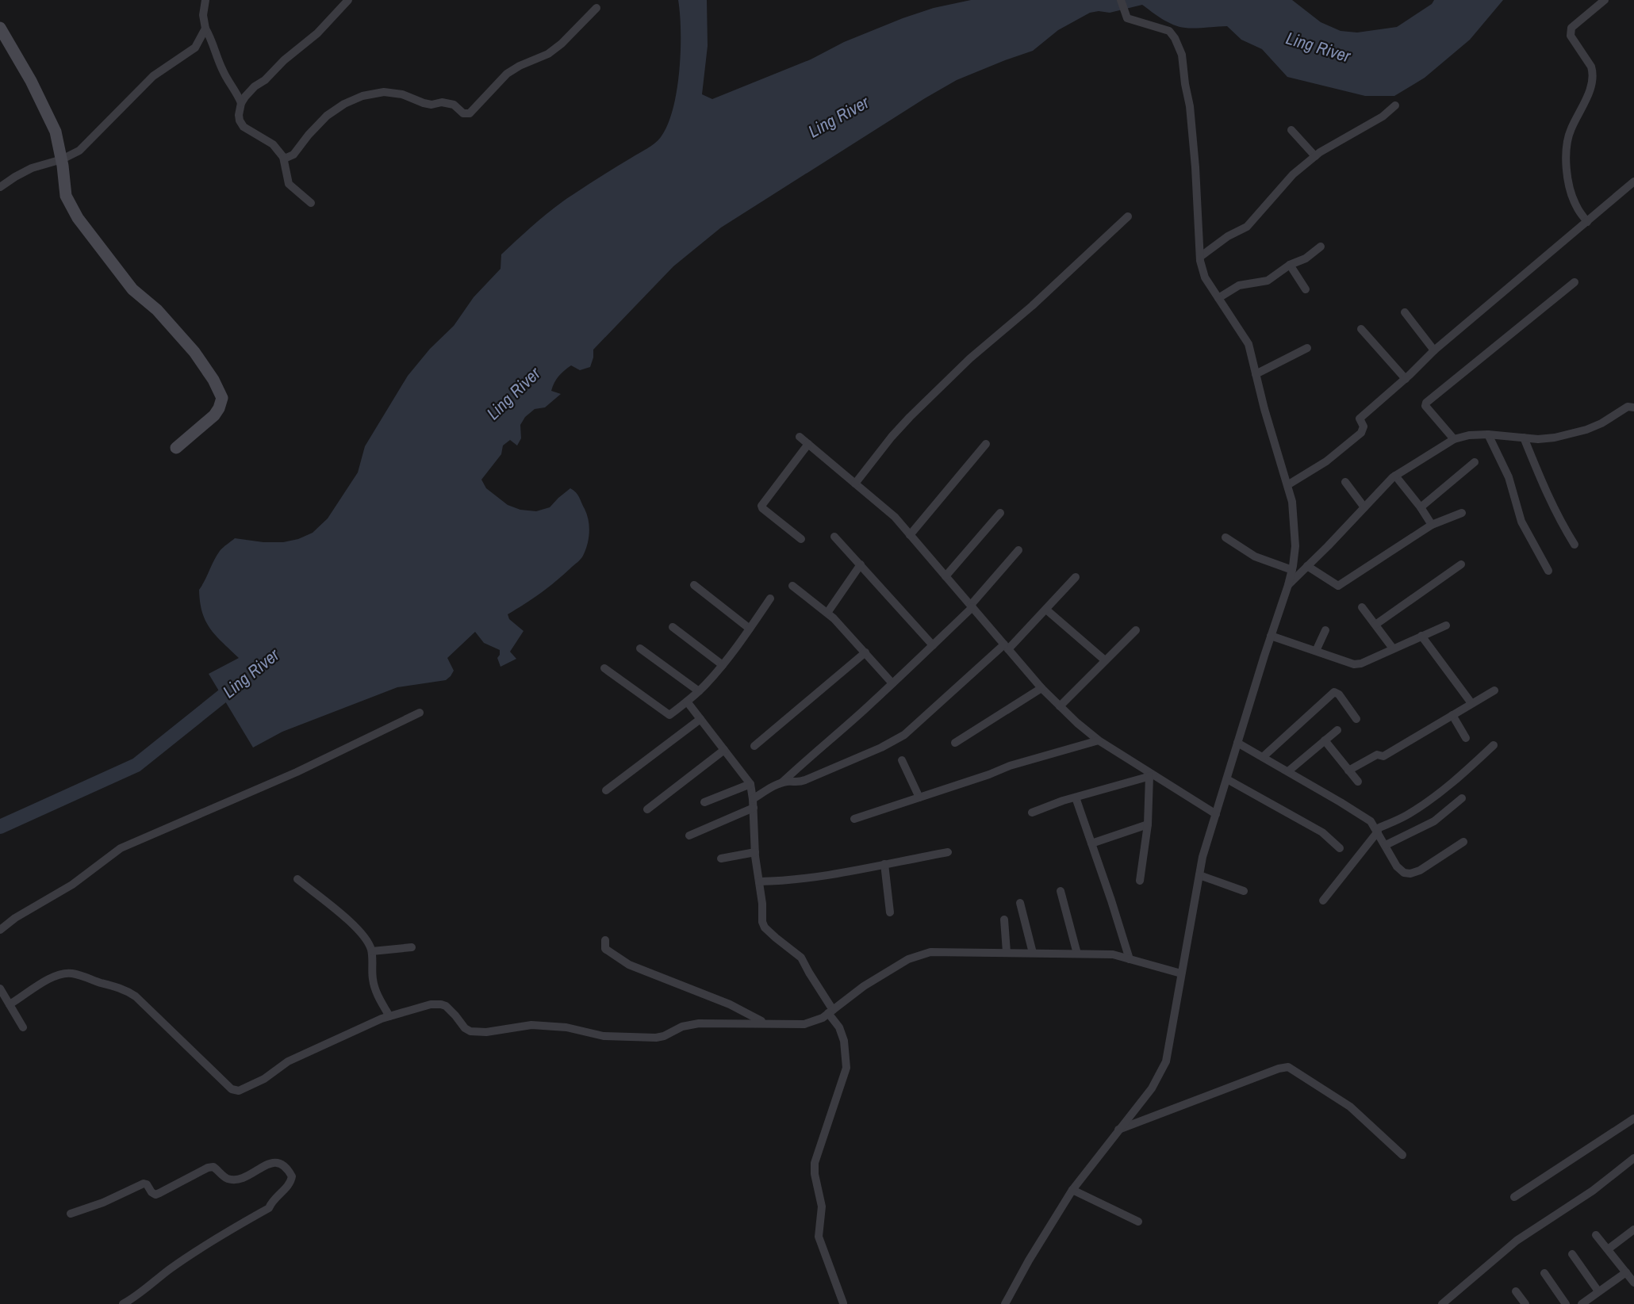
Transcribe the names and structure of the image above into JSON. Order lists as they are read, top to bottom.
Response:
{
  "water": ["Ling River"]
}
